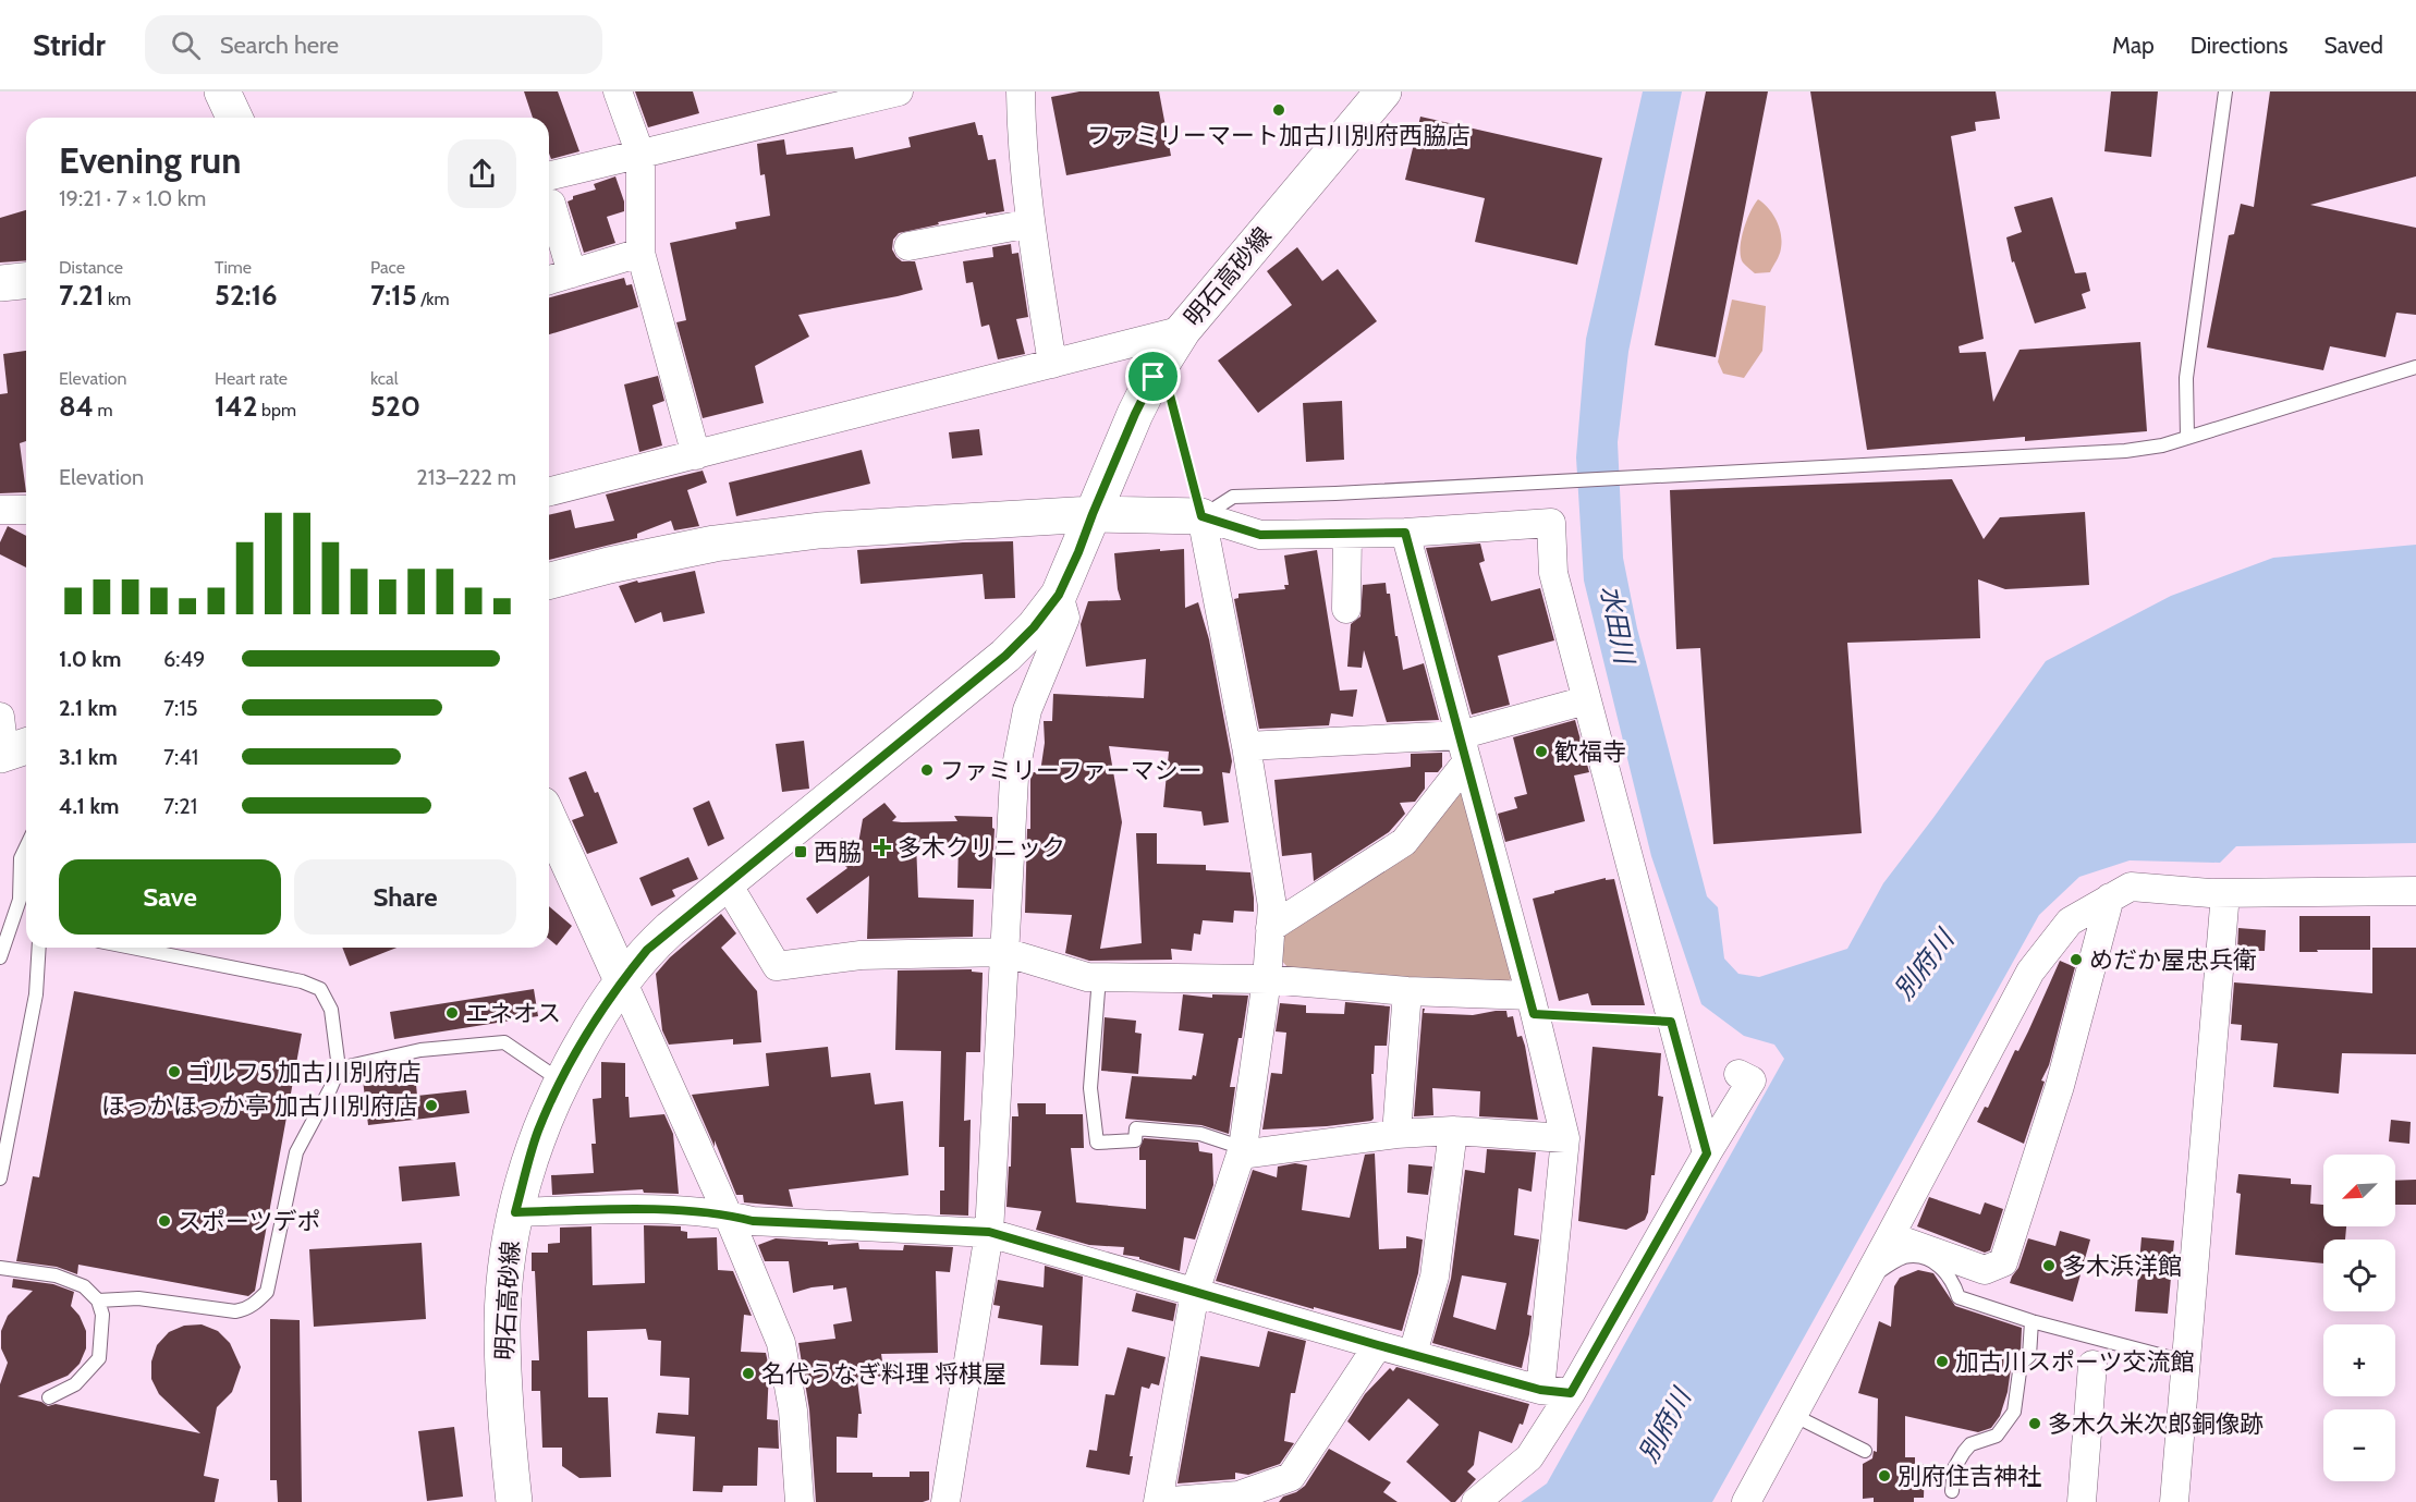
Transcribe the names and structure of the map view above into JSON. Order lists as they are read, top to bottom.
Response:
{
  "streets": {
    "main road": ["明石高砂線"]
  },
  "water": ["水田川", "別府川"],
  "places": {
    "other": [
      "ファミリーマート加古川別府西脇店",
      "歓福寺",
      "ファミリーファーマシー",
      "めだか屋忠兵衛",
      "エネオス",
      "ゴルフ5 加古川別府店",
      "ほっかほっか亭 加古川別府店",
      "スポーツデポ",
      "多木浜洋館",
      "加古川スポーツ交流館",
      "名代うなぎ料理 将棋屋",
      "多木久米次郎銅像跡",
      "別府住吉神社"
    ],
    "health": ["多木クリニック"],
    "transit": ["西脇"]
  },
  "north": "bottom left",
  "page": {
    "header": "Stridr",
    "search": "Search here",
    "nav": ["Map", "Directions", "Saved"],
    "heading": ["Evening run", "19:21 · 7 × 1.0 km"],
    "stats": [
      ["Distance", "7.21 km"],
      ["Time", "52:16"],
      ["Pace", "7:15 /km"],
      ["Elevation", "84 m"],
      ["Heart rate", "142 bpm"],
      ["kcal", "520"]
    ],
    "chart": ["Elevation", "213–222 m"],
    "list": [
      {
        "name": "1.0 km",
        "note": "6:49"
      },
      {
        "name": "2.1 km",
        "note": "7:15"
      },
      {
        "name": "3.1 km",
        "note": "7:41"
      },
      {
        "name": "4.1 km",
        "note": "7:21"
      }
    ],
    "buttons": ["Save", "Share"],
    "map_buttons": ["+", "−"]
  }
}
